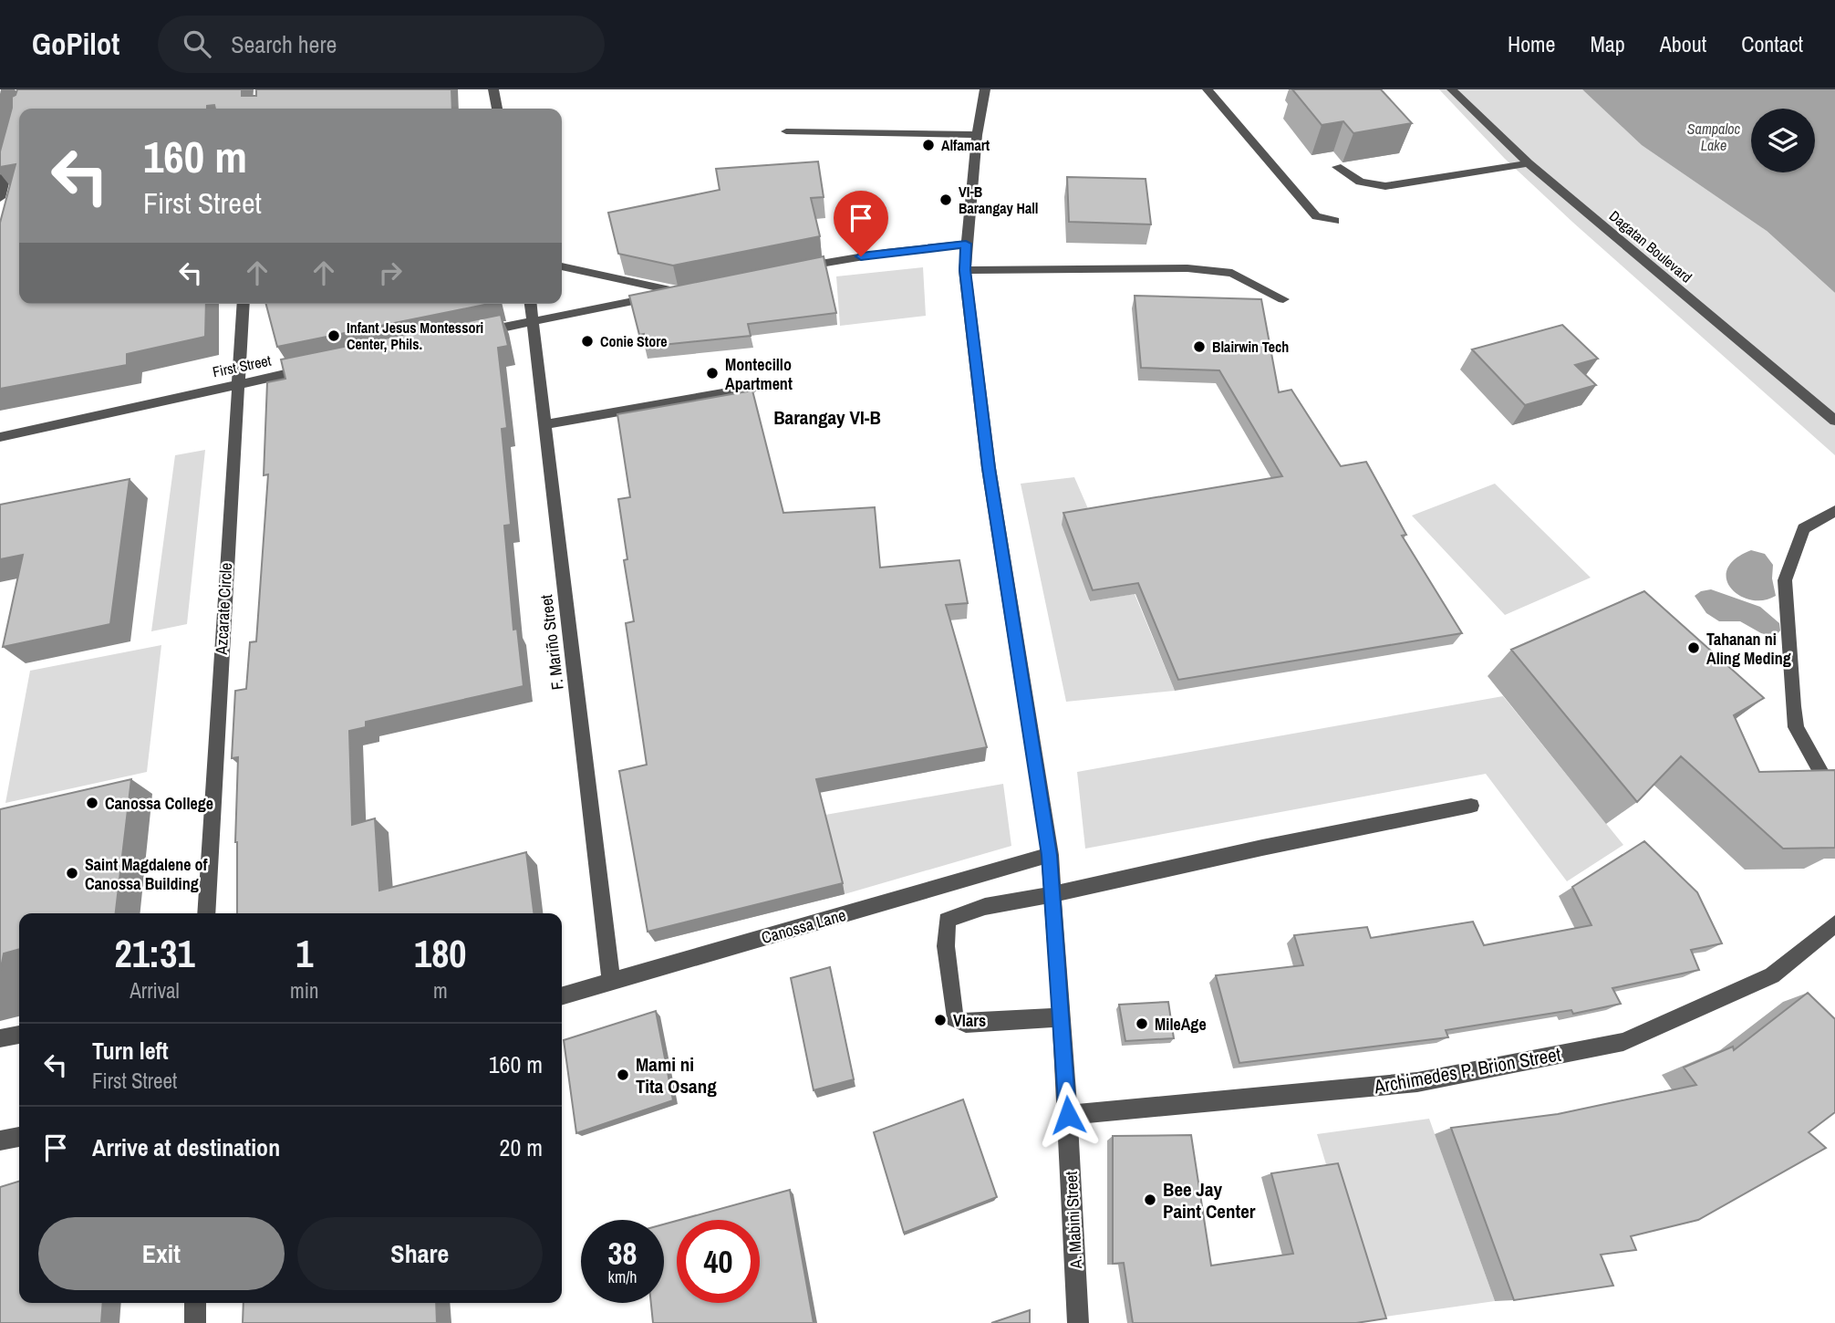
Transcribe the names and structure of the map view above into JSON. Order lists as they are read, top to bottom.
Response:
{
  "streets": {
    "street": [
      "Dagatan Boulevard",
      "First Street",
      "Azcarate Circle",
      "F. Mariño Street",
      "Canossa Lane",
      "Archimedes P. Brion Street",
      "A. Mabini Street"
    ]
  },
  "crossings": [
    ["First Street", "Azcarate Circle"],
    ["F. Mariño Street", "Canossa Lane"],
    ["Canossa Lane", "A. Mabini Street"],
    ["Archimedes P. Brion Street", "A. Mabini Street"]
  ],
  "districts": ["Barangay VI-B"],
  "water": ["Sampaloc Lake"],
  "places": [
    "Alfamart",
    "VI-B Barangay Hall",
    "Infant Jesus Montessori Center, Phils.",
    "Conie Store",
    "Blairwin Tech",
    "Montecillo Apartment",
    "Tahanan ni Aling Meding",
    "Canossa College",
    "Saint Magdalene of Canossa Building",
    "Vlars",
    "MileAge",
    "Mami ni Tita Osang",
    "Bee Jay Paint Center"
  ],
  "page": {
    "header": "GoPilot",
    "search": "Search here",
    "nav": [
      "Home",
      "Map",
      "About",
      "Contact"
    ],
    "turn": ["160 m", "First Street"],
    "eta": [
      "21:31",
      "Arrival",
      "1",
      "min",
      "180",
      "m"
    ],
    "list": [
      {
        "name": "Turn left",
        "note": "First Street",
        "value": "160 m"
      },
      {
        "name": "Arrive at destination",
        "value": "20 m"
      }
    ],
    "buttons": ["Exit", "Share"],
    "speed": "38 km/h",
    "limit": "40"
  }
}
